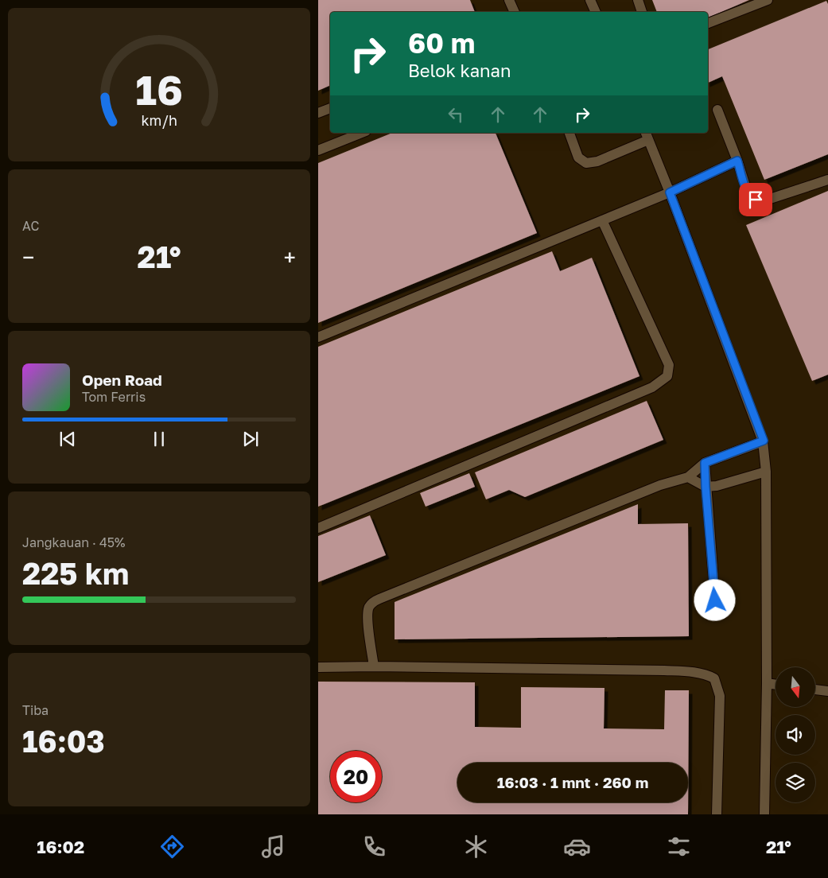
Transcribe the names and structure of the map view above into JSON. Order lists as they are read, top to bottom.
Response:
{
  "north": "bottom",
  "page": {
    "turn": ["60 m", "Belok kanan"],
    "tile": [
      "AC",
      ["Jangkauan · 45%", "225 km"],
      ["Tiba", "16:03"]
    ],
    "heat": ["−", "21°", "+"],
    "song": ["Open Road", "Tom Ferris"],
    "limit": "20",
    "trip": "16:03 · 1 mnt · 260 m",
    "tabs": ["16:02", "21°"],
    "gauge": ["16", "km/h"]
  }
}
